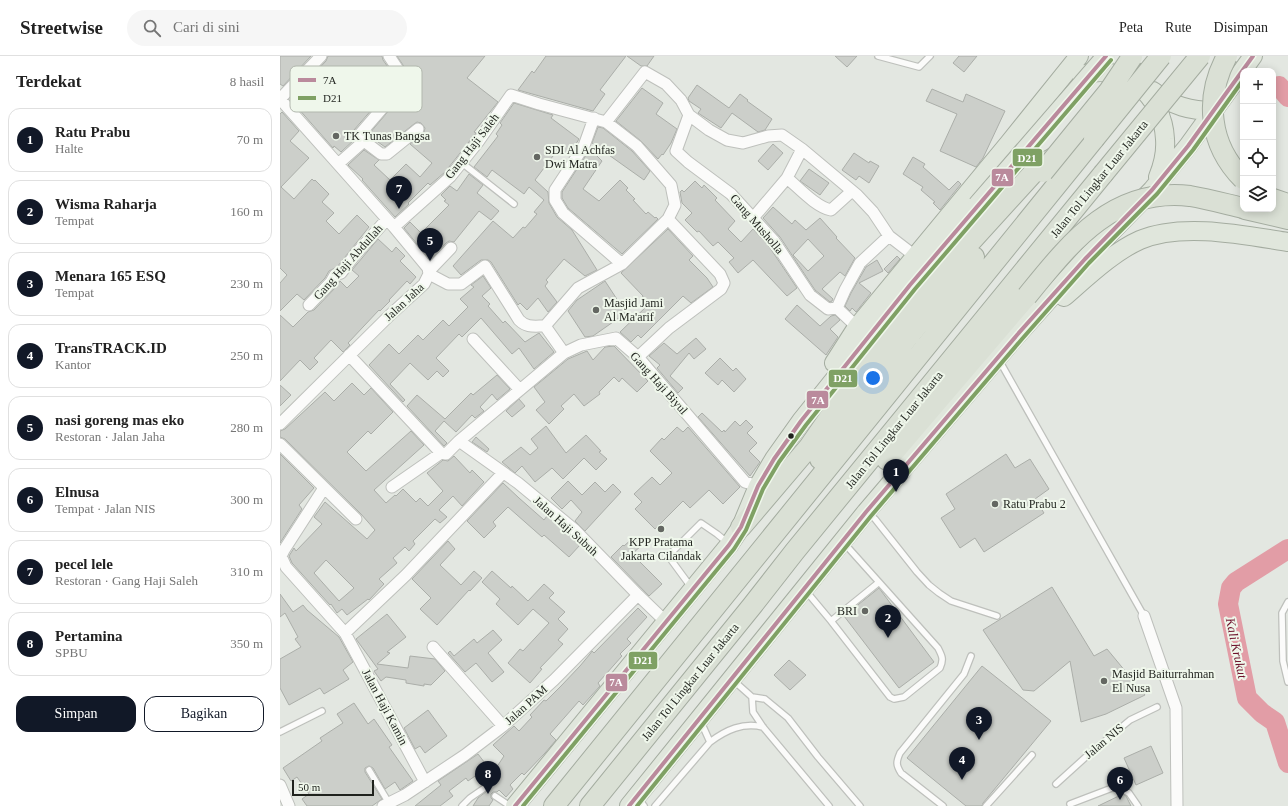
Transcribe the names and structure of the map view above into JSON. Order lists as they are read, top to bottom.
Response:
{
  "streets": {
    "highway": ["Jalan Tol Lingkar Luar Jakarta"],
    "street": [
      "Gang Haji Saleh",
      "Gang Musholla",
      "Gang Haji Abdullah",
      "Jalan Jaha",
      "Gang Haji Biyul",
      "Jalan Haji Subuh",
      "Jalan PAM",
      "Jalan Haji Kamin"
    ],
    "lane": ["Jalan NIS"]
  },
  "crossings": [
    ["Gang Haji Saleh", "Gang Haji Abdullah"],
    ["Gang Haji Saleh", "Jalan Jaha"],
    ["Gang Haji Abdullah", "Jalan Jaha"],
    ["Jalan Haji Subuh", "Jalan PAM"],
    ["Jalan PAM", "Jalan Haji Kamin"]
  ],
  "water": ["Kali Krukut"],
  "places": [
    "TK Tunas Bangsa",
    "SDI Al Achfas Dwi Matra",
    "Masjid Jami Al Ma'arif",
    "Ratu Prabu 2",
    "KPP Pratama Jakarta Cilandak",
    "BRI",
    "Masjid Baiturrahman El Nusa"
  ],
  "lines": ["transit line 7A", "transit line D21"],
  "legend": ["7A", "D21"],
  "scale_bar": "50 m",
  "page": {
    "header": "Streetwise",
    "search": "Cari di sini",
    "nav": ["Peta", "Rute", "Disimpan"],
    "heading": ["Terdekat", "8 hasil"],
    "map_buttons": ["+", "−"],
    "list": [
      {
        "mark": "1",
        "name": "Ratu Prabu",
        "note": "Halte",
        "value": "70 m"
      },
      {
        "mark": "2",
        "name": "Wisma Raharja",
        "note": "Tempat",
        "value": "160 m"
      },
      {
        "mark": "3",
        "name": "Menara 165 ESQ",
        "note": "Tempat",
        "value": "230 m"
      },
      {
        "mark": "4",
        "name": "TransTRACK.ID",
        "note": "Kantor",
        "value": "250 m"
      },
      {
        "mark": "5",
        "name": "nasi goreng mas eko",
        "note": "Restoran · Jalan Jaha",
        "value": "280 m"
      },
      {
        "mark": "6",
        "name": "Elnusa",
        "note": "Tempat · Jalan NIS",
        "value": "300 m"
      },
      {
        "mark": "7",
        "name": "pecel lele",
        "note": "Restoran · Gang Haji Saleh",
        "value": "310 m"
      },
      {
        "mark": "8",
        "name": "Pertamina",
        "note": "SPBU",
        "value": "350 m"
      }
    ],
    "pins": [
      "7",
      "5",
      "1",
      "2",
      "3",
      "4",
      "8",
      "6"
    ],
    "buttons": ["Simpan", "Bagikan"],
    "scale": "50 m"
  }
}
